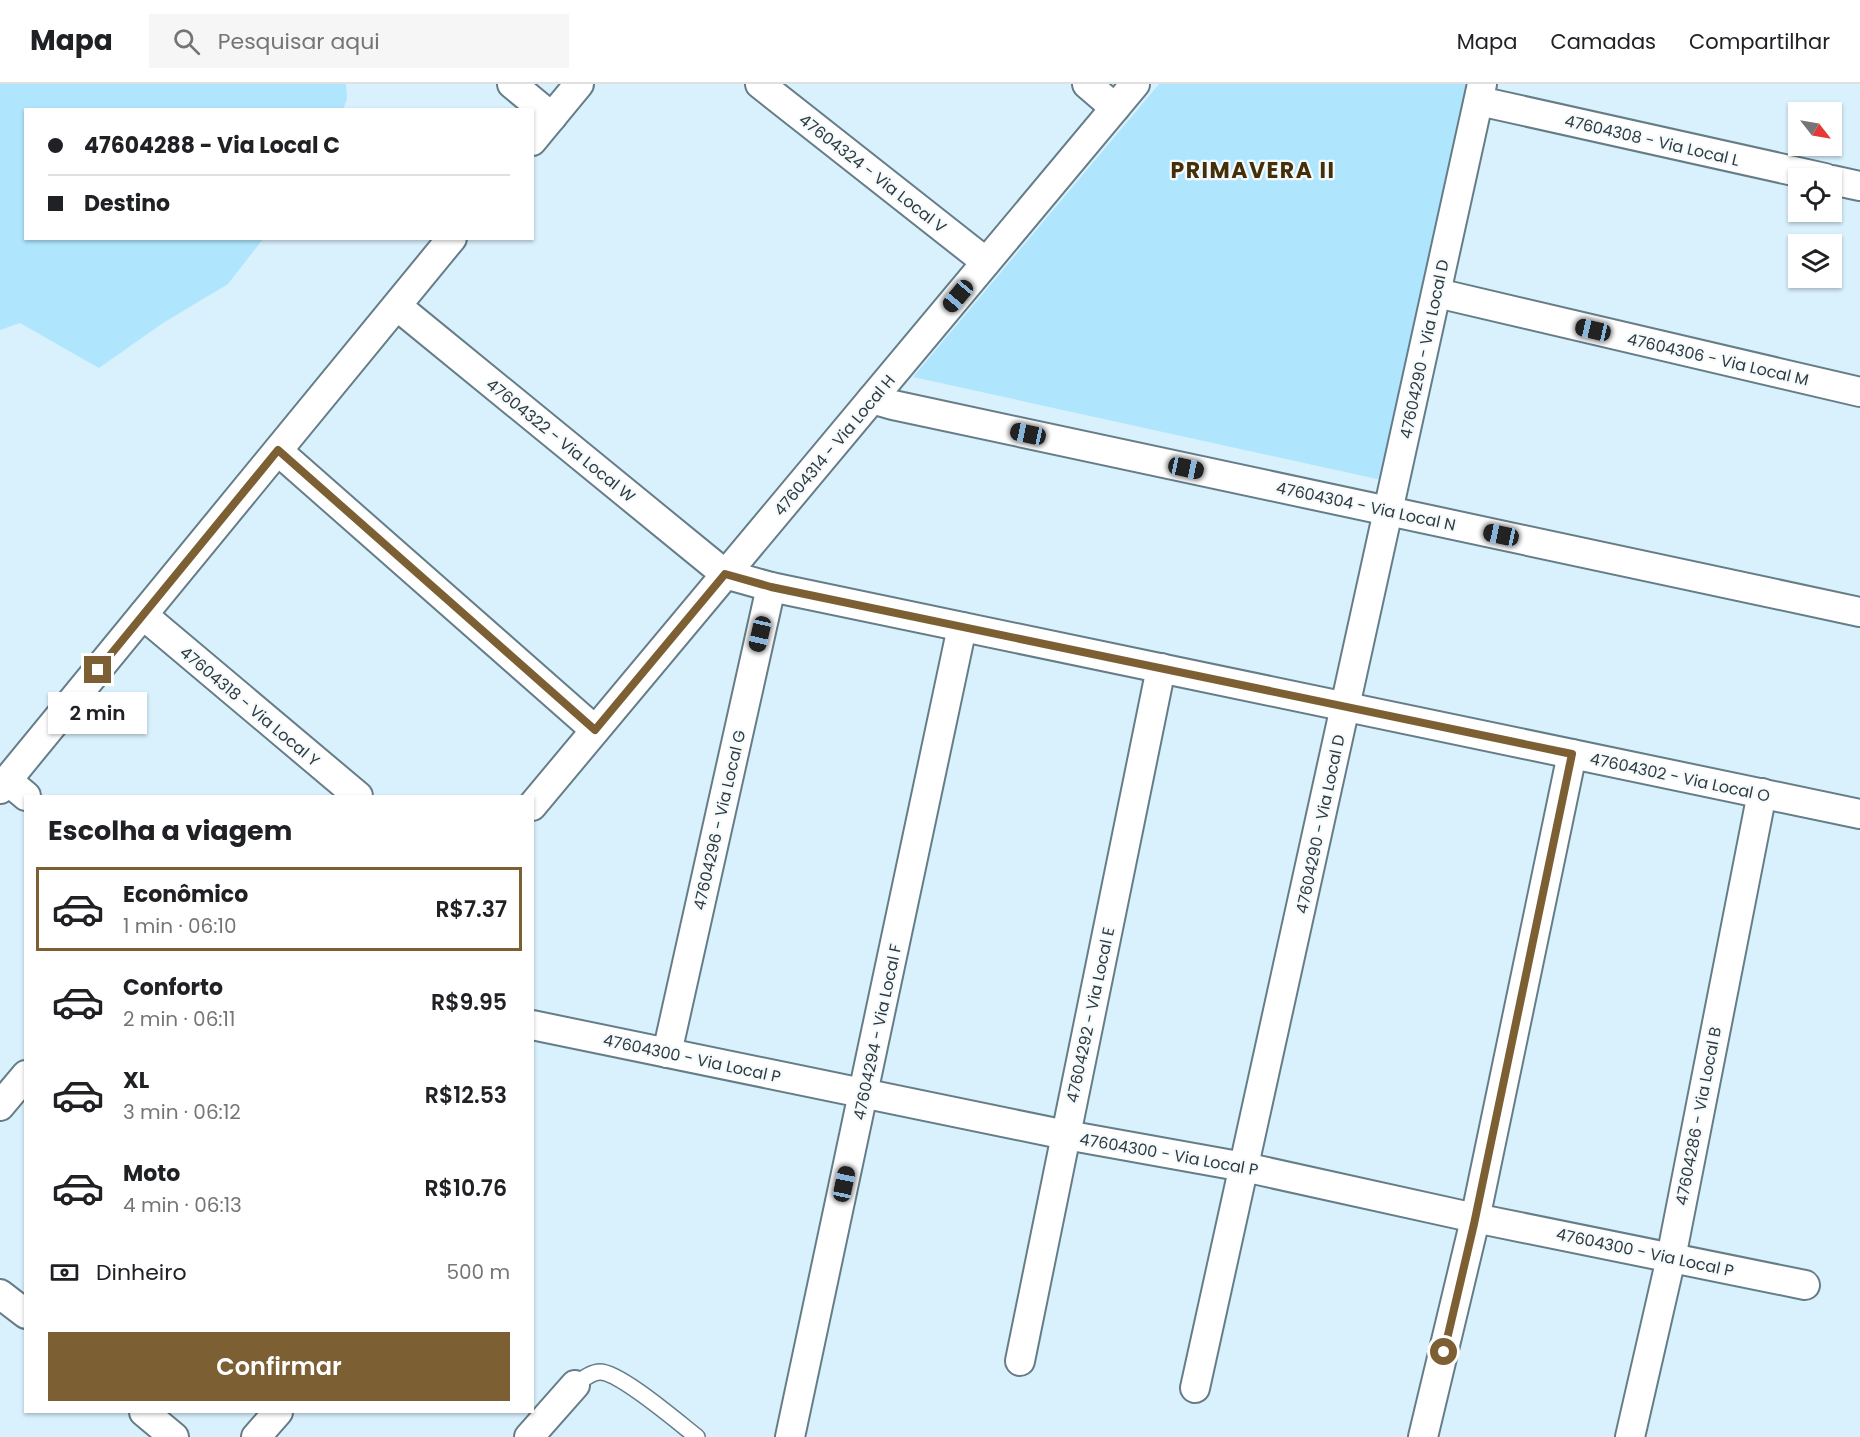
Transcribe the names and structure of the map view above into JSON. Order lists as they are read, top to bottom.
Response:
{
  "streets": {
    "street": [
      "47604308 - Via Local L",
      "47604324 - Via Local V",
      "47604290 - Via Local D",
      "47604306 - Via Local M",
      "47604322 - Via Local W",
      "47604314 - Via Local H",
      "47604304 - Via Local N",
      "47604318 - Via Local Y",
      "47604302 - Via Local O",
      "47604296 - Via Local G",
      "47604292 - Via Local E",
      "47604294 - Via Local F",
      "47604300 - Via Local P",
      "47604286 - Via Local B"
    ]
  },
  "crossings": [
    ["47604308 - Via Local L", "47604290 - Via Local D"],
    ["47604324 - Via Local V", "47604314 - Via Local H"],
    ["47604290 - Via Local D", "47604306 - Via Local M"],
    ["47604290 - Via Local D", "47604304 - Via Local N"],
    ["47604290 - Via Local D", "47604302 - Via Local O"],
    ["47604290 - Via Local D", "47604300 - Via Local P"],
    ["47604322 - Via Local W", "47604314 - Via Local H"],
    ["47604322 - Via Local W", "47604302 - Via Local O"],
    ["47604314 - Via Local H", "47604304 - Via Local N"],
    ["47604314 - Via Local H", "47604302 - Via Local O"],
    ["47604302 - Via Local O", "47604296 - Via Local G"],
    ["47604302 - Via Local O", "47604292 - Via Local E"],
    ["47604302 - Via Local O", "47604294 - Via Local F"],
    ["47604302 - Via Local O", "47604286 - Via Local B"],
    ["47604296 - Via Local G", "47604300 - Via Local P"],
    ["47604292 - Via Local E", "47604300 - Via Local P"],
    ["47604294 - Via Local F", "47604300 - Via Local P"],
    ["47604300 - Via Local P", "47604286 - Via Local B"]
  ],
  "districts": ["PRIMAVERA II"],
  "north": "bottom right",
  "page": {
    "header": "Mapa",
    "search": "Pesquisar aqui",
    "nav": ["Mapa", "Camadas", "Compartilhar"],
    "banner": ["47604288 - Via Local C", "Destino"],
    "bubble": "2 min",
    "heading": "Escolha a viagem",
    "list": [
      {
        "name": "Econômico",
        "note": "1 min · 06:10",
        "value": "R$7.37"
      },
      {
        "name": "Conforto",
        "note": "2 min · 06:11",
        "value": "R$9.95"
      },
      {
        "name": "XL",
        "note": "3 min · 06:12",
        "value": "R$12.53"
      },
      {
        "name": "Moto",
        "note": "4 min · 06:13",
        "value": "R$10.76"
      }
    ],
    "pay": ["Dinheiro", "500 m"],
    "buttons": "Confirmar"
  }
}
